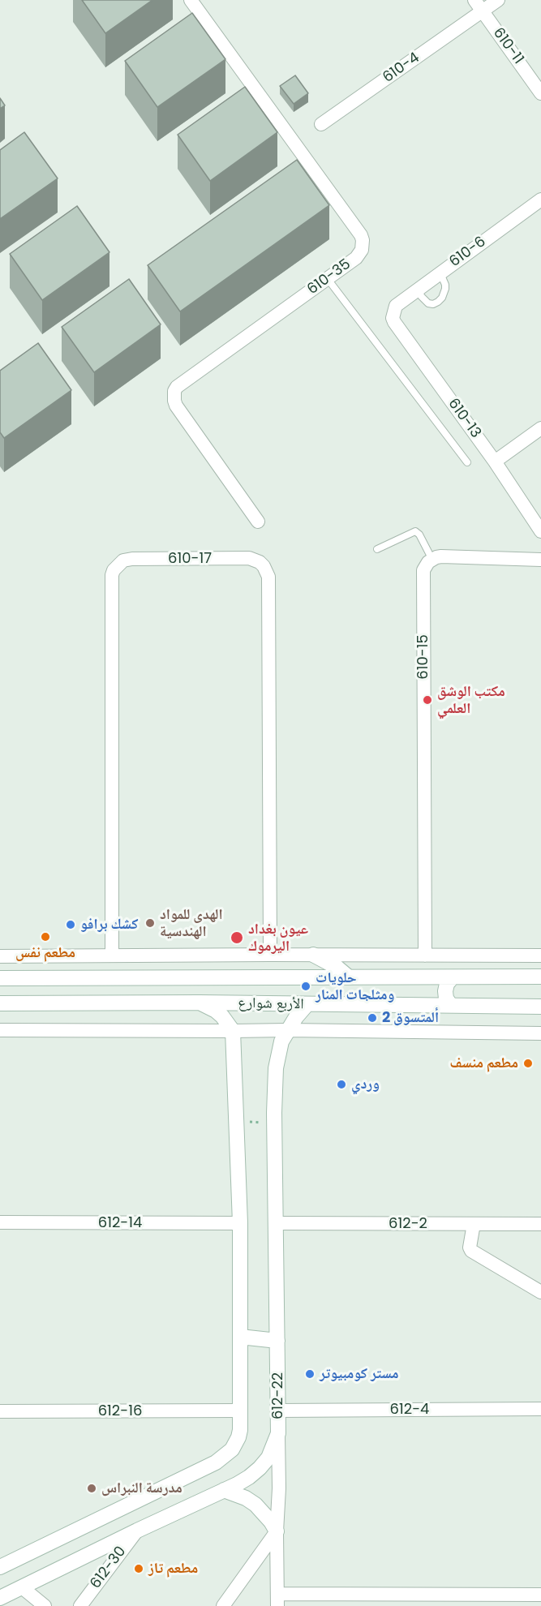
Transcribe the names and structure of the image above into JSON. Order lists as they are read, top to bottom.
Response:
{
  "streets": {
    "street": [
      "610-11",
      "610-4",
      "610-6",
      "610-35",
      "610-13",
      "610-17",
      "610-15",
      "الأربع شوارع",
      "612-14",
      "612-2",
      "612-22",
      "612-4",
      "612-16",
      "612-30"
    ]
  },
  "crossings": [
    ["610-11", "610-4"],
    ["610-6", "610-13"],
    ["الأربع شوارع", "612-22"],
    ["612-2", "612-22"],
    ["612-22", "612-4"],
    ["612-22", "612-30"]
  ],
  "places": [
    "مكتب الوشق العلمي",
    "الهدى للمواد الهندسية",
    "كشك برافو",
    "مطعم نفس",
    "عيون بغداد اليرموك",
    "حلويات ومثلجات المنار",
    "ألمتسوق 2",
    "مطعم منسف",
    "وردي",
    "مستر كومبيوتر",
    "مدرسة النبراس",
    "مطعم تاز"
  ]
}
